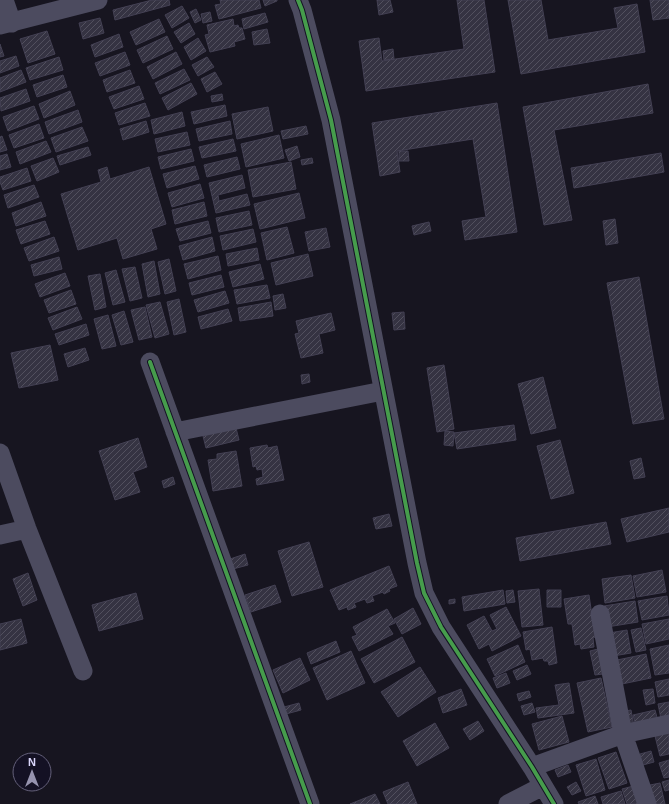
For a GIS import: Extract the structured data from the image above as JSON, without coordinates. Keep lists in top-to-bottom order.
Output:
{
  "north": "top"
}
